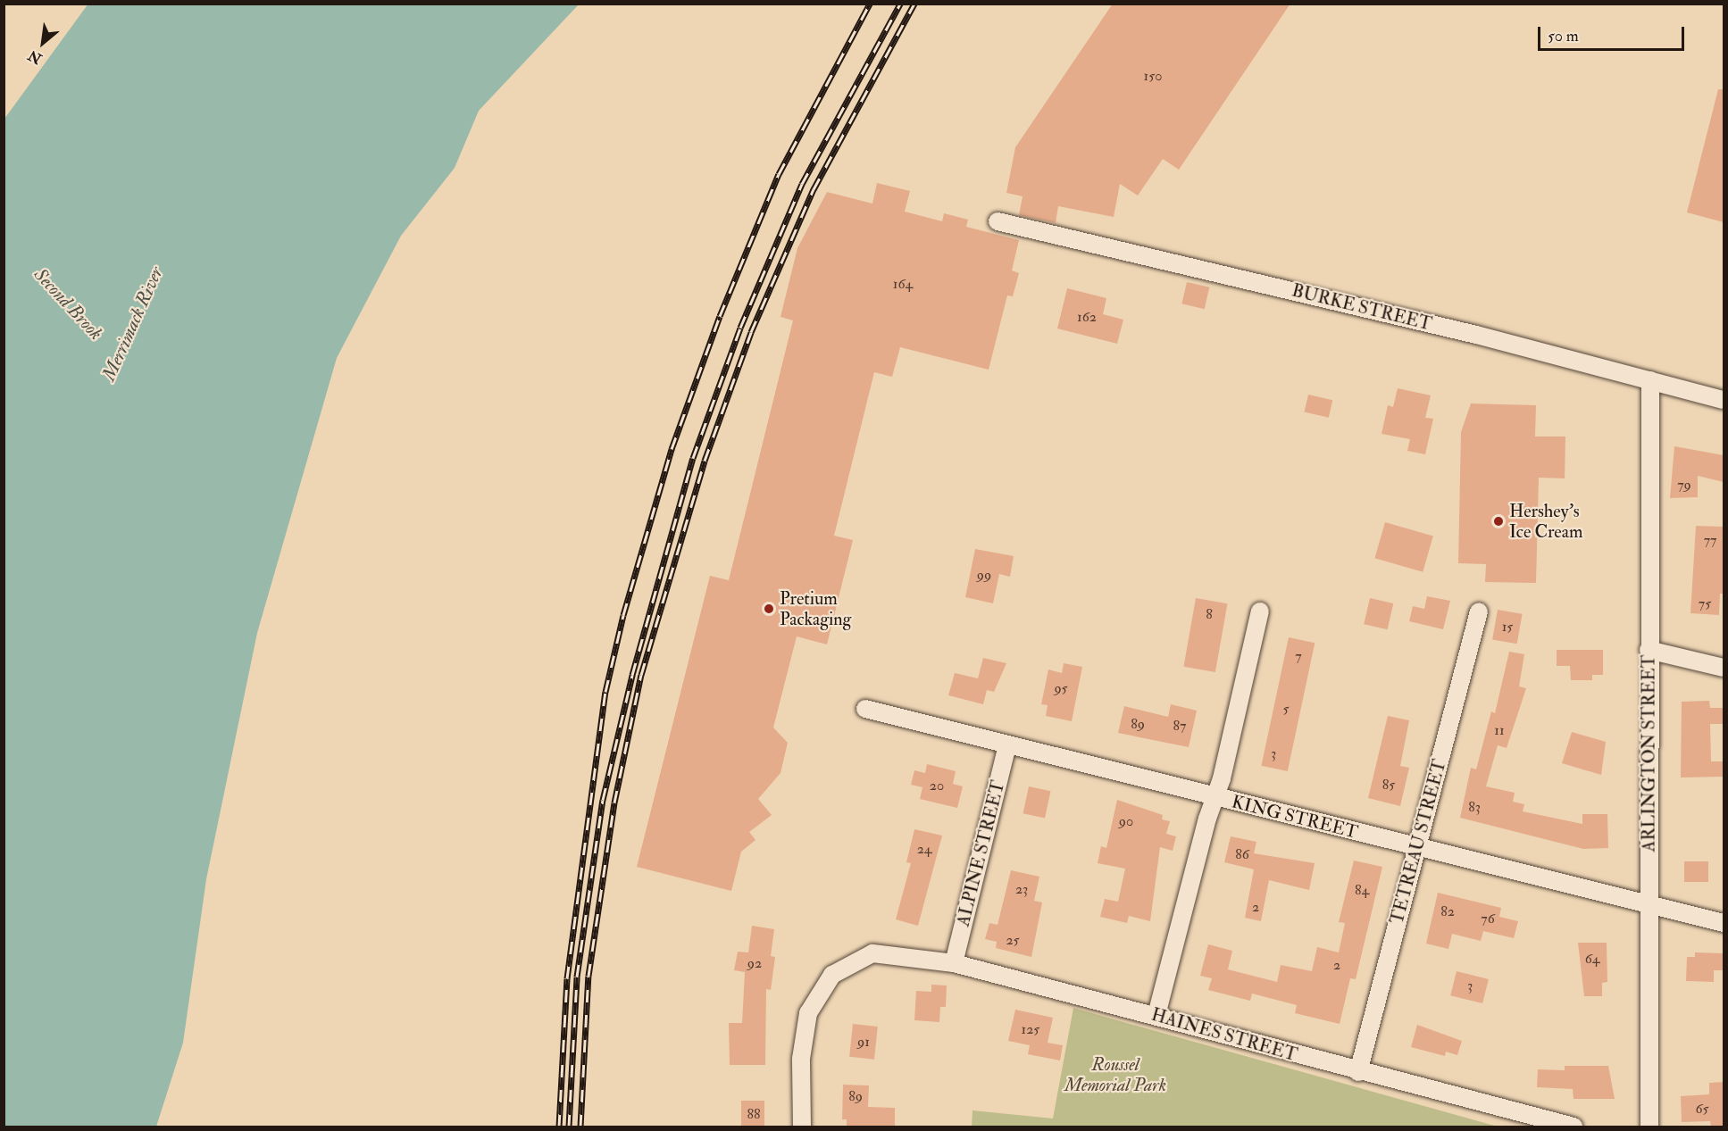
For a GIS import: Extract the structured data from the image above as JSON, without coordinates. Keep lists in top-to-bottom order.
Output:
{
  "streets": {
    "street": [
      "BURKE STREET",
      "ARLINGTON STREET",
      "KING STREET",
      "TETREAU STREET",
      "ALPINE STREET",
      "HAINES STREET"
    ]
  },
  "crossings": [
    ["BURKE STREET", "ARLINGTON STREET"],
    ["ARLINGTON STREET", "KING STREET"],
    ["KING STREET", "TETREAU STREET"],
    ["KING STREET", "ALPINE STREET"],
    ["TETREAU STREET", "HAINES STREET"],
    ["ALPINE STREET", "HAINES STREET"]
  ],
  "water": ["Second Brook", "Merrimack River"],
  "parks": ["Roussel Memorial Park"],
  "places": ["Hershey's Ice Cream", "Pretium Packaging"],
  "house_numbers": [
    "150",
    "164",
    "162",
    "79",
    "77",
    "99",
    "75",
    "8",
    "15",
    "7",
    "95",
    "5",
    "89",
    "87",
    "11",
    "3",
    "85",
    "20",
    "83",
    "90",
    "24",
    "86",
    "23",
    "84",
    "2",
    "82",
    "76",
    "25",
    "64",
    "92",
    "2",
    "3",
    "125",
    "91",
    "89",
    "65",
    "88"
  ],
  "scale_bar": "50 m",
  "north": "bottom left"
}
